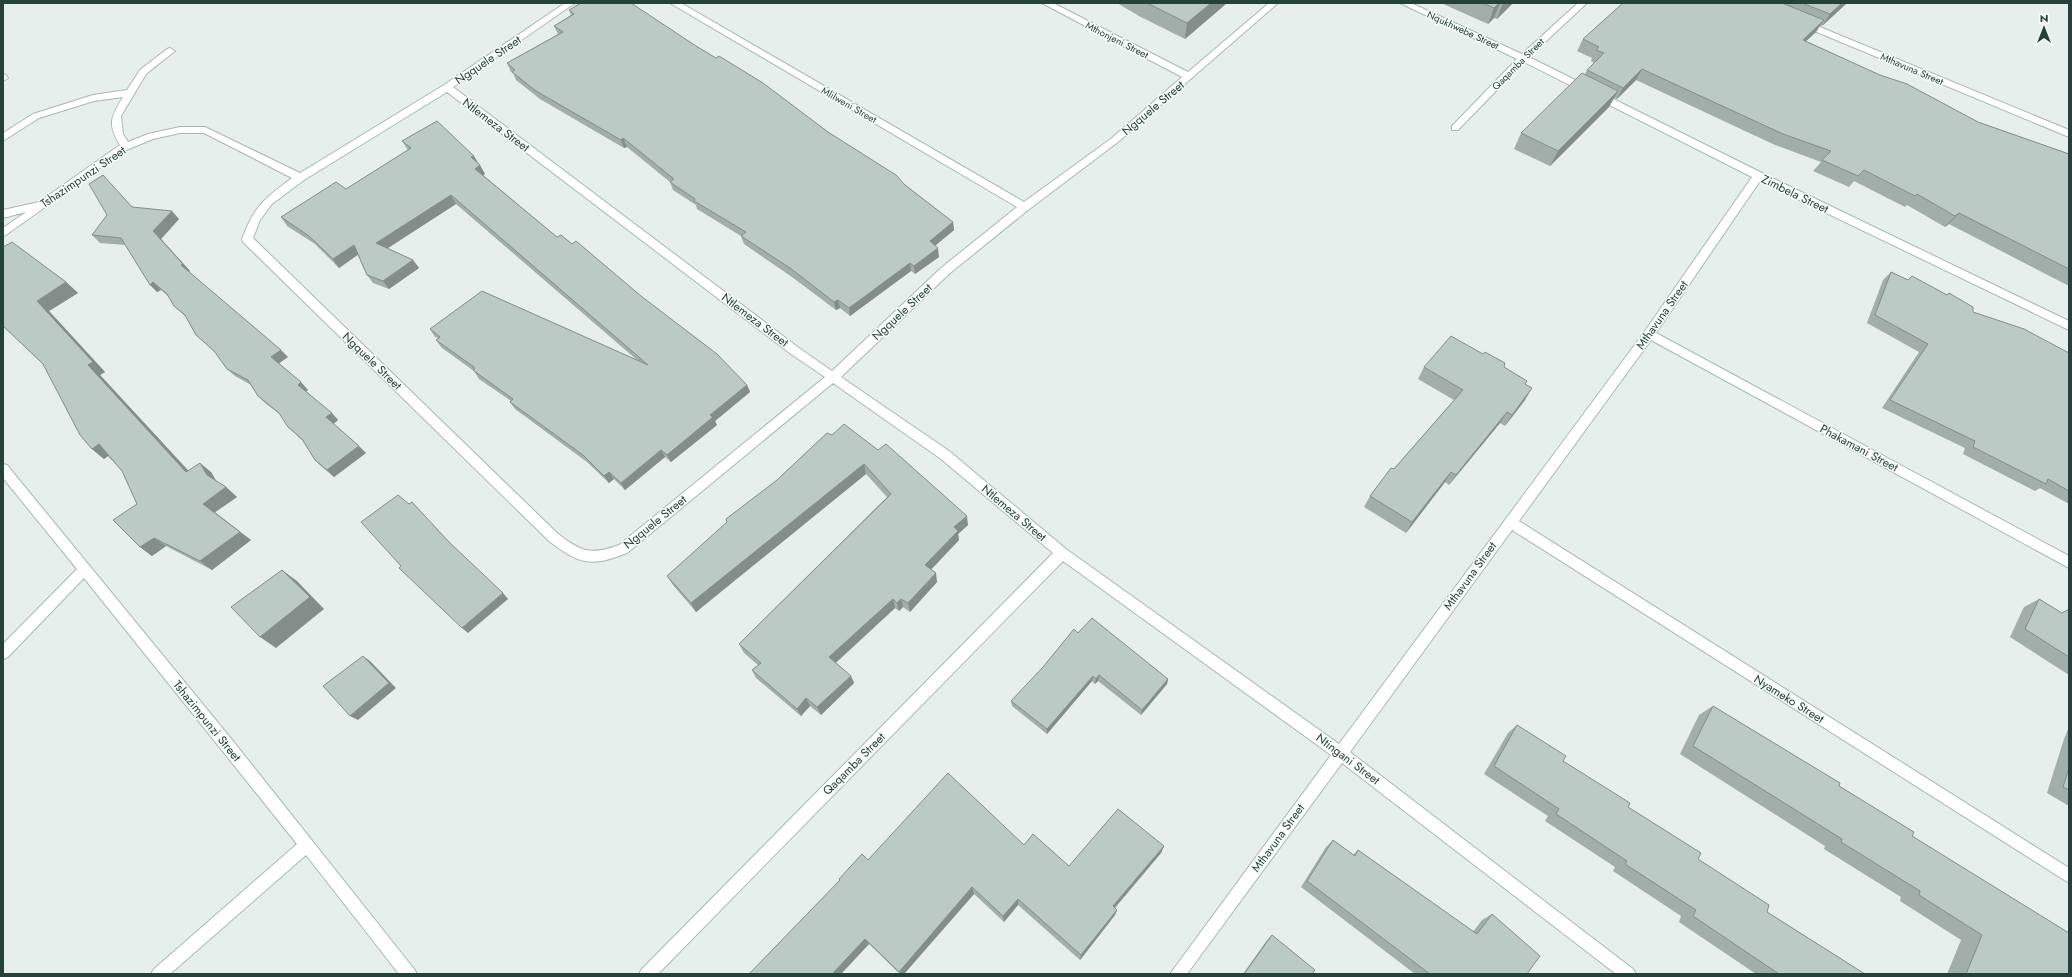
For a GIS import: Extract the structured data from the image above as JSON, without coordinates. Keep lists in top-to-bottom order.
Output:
{
  "streets": {
    "street": [
      "Nqukhwebe Street",
      "Mthonjeni Street",
      "Ngquele Street",
      "Qaqamba Street",
      "Mthavuna Street",
      "Mlilweni Street",
      "Ntlemeza Street",
      "Tshazimpunzi Street",
      "Zimbela Street",
      "Phakamani Street",
      "Nyameko Street",
      "Ntingani Street"
    ]
  },
  "crossings": [
    ["Nqukhwebe Street", "Qaqamba Street"],
    ["Nqukhwebe Street", "Zimbela Street"],
    ["Mthonjeni Street", "Ngquele Street"],
    ["Ngquele Street", "Mlilweni Street"],
    ["Ngquele Street", "Ntlemeza Street"],
    ["Ngquele Street", "Tshazimpunzi Street"],
    ["Qaqamba Street", "Ntlemeza Street"],
    ["Qaqamba Street", "Zimbela Street"],
    ["Qaqamba Street", "Ntingani Street"],
    ["Mthavuna Street", "Zimbela Street"],
    ["Mthavuna Street", "Phakamani Street"],
    ["Mthavuna Street", "Nyameko Street"],
    ["Mthavuna Street", "Ntingani Street"],
    ["Ntlemeza Street", "Ntingani Street"]
  ],
  "north": "top"
}
